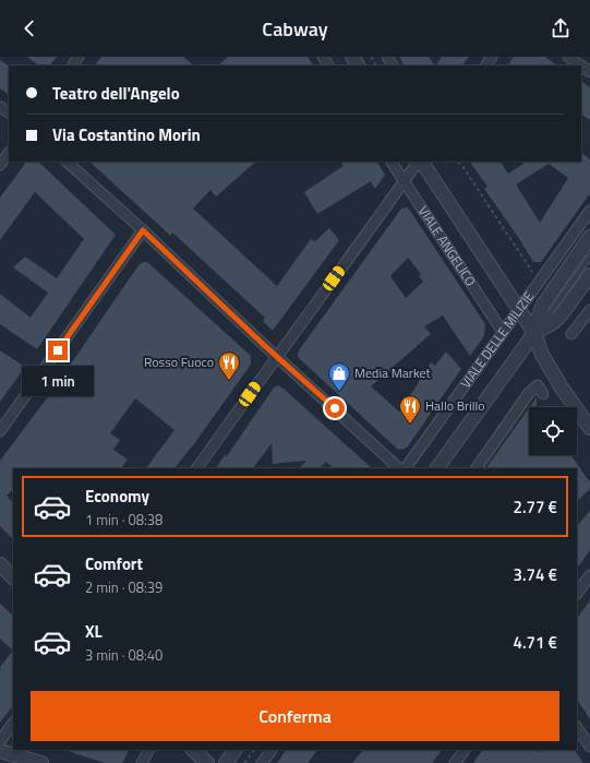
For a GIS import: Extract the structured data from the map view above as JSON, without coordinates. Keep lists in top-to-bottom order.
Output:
{
  "streets": {
    "street": ["VIALE ANGELICO", "VIALE DELLE MILIZIE"]
  },
  "crossings": [
    ["VIALE ANGELICO", "VIALE DELLE MILIZIE"]
  ],
  "places": {
    "restaurant": ["Rosso Fuoco", "Hallo Brillo"],
    "shop": ["Media Market"]
  },
  "page": {
    "header": "Cabway",
    "banner": ["Teatro dell'Angelo", "Via Costantino Morin"],
    "bubble": "1 min",
    "list": [
      {
        "name": "Economy",
        "note": "1 min · 08:38",
        "value": "2.77 €"
      },
      {
        "name": "Comfort",
        "note": "2 min · 08:39",
        "value": "3.74 €"
      },
      {
        "name": "XL",
        "note": "3 min · 08:40",
        "value": "4.71 €"
      }
    ],
    "buttons": "Conferma"
  }
}
